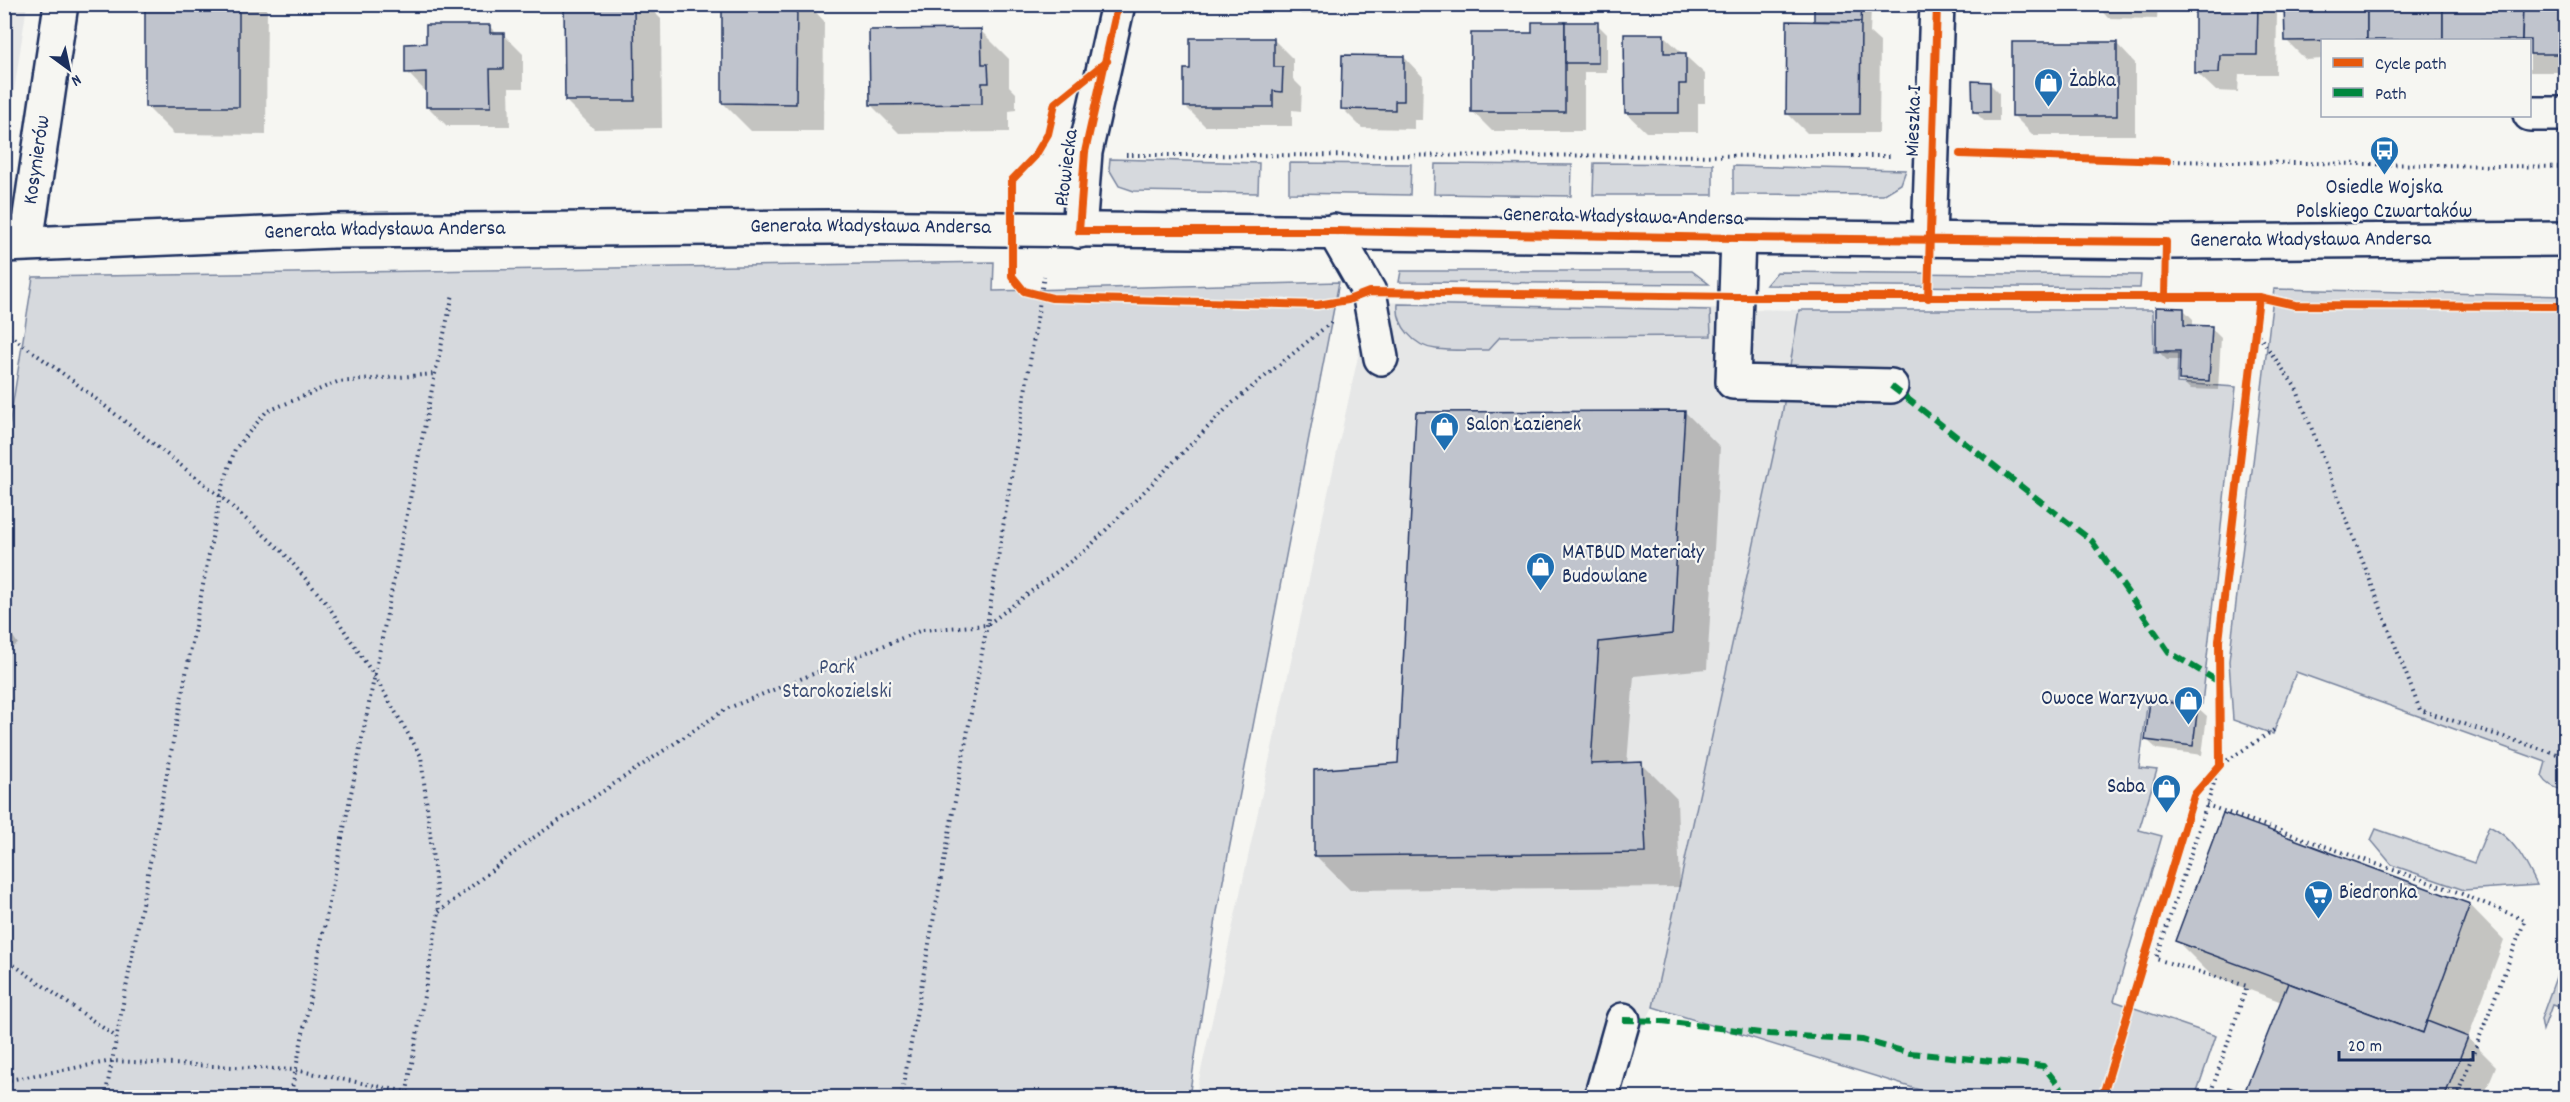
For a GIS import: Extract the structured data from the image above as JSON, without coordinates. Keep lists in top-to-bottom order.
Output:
{
  "streets": {
    "street": [
      "Mieszka I",
      "Kosynierów",
      "Płowiecka",
      "Generała Władysława Andersa"
    ]
  },
  "crossings": [
    ["Mieszka I", "Generała Władysława Andersa"],
    ["Kosynierów", "Generała Władysława Andersa"],
    ["Płowiecka", "Generała Władysława Andersa"]
  ],
  "parks": ["Park Starokozielski"],
  "places": {
    "shop": [
      "Żabka",
      "Salon Łazienek",
      "MATBUD Materiały Budowlane",
      "Owoce Warzywa",
      "Saba"
    ],
    "bus stop": ["Osiedle Wojska Polskiego Czwartaków"],
    "supermarket": ["Biedronka"]
  },
  "legend": ["Cycle path", "Path"],
  "scale_bar": "20 m",
  "north": "bottom right"
}
